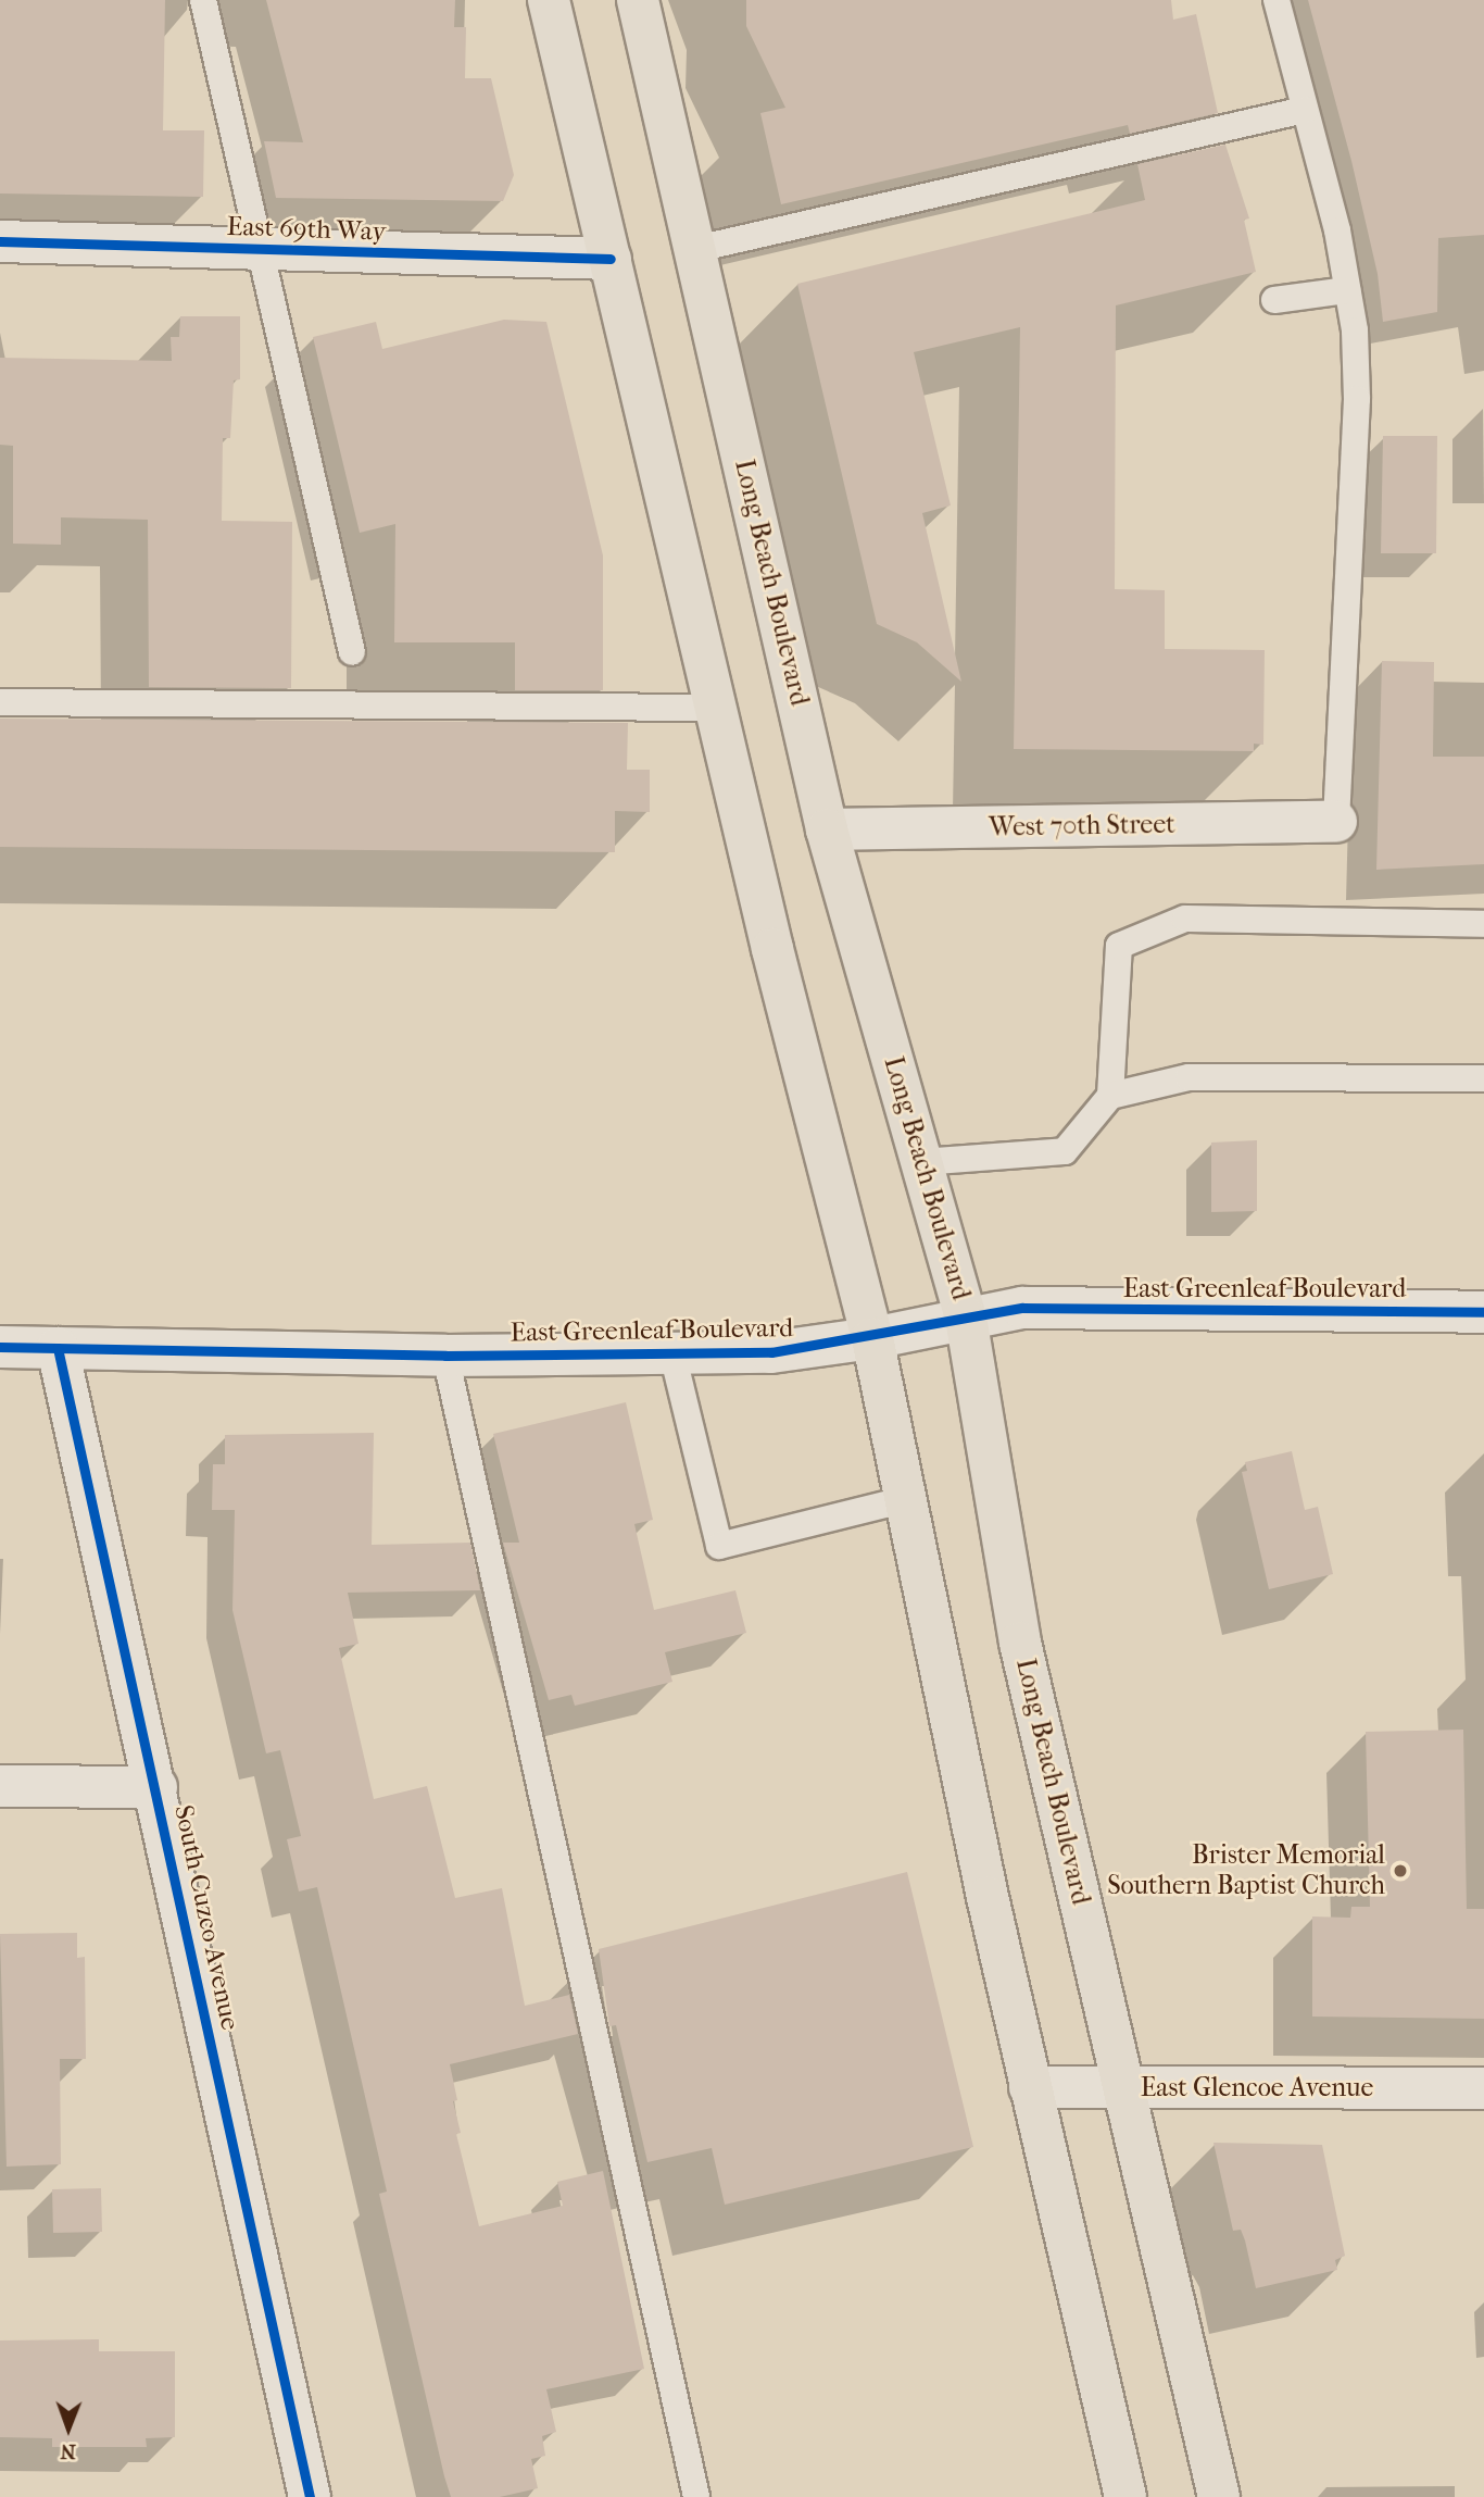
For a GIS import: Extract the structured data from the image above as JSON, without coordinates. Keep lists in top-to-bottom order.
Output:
{
  "streets": {
    "main road": ["Long Beach Boulevard"],
    "street": [
      "East 69th Way",
      "West 70th Street",
      "East Greenleaf Boulevard",
      "South Cuzco Avenue",
      "East Glencoe Avenue"
    ]
  },
  "crossings": [
    ["Long Beach Boulevard", "West 70th Street"],
    ["Long Beach Boulevard", "East Greenleaf Boulevard"],
    ["Long Beach Boulevard", "East Glencoe Avenue"],
    ["East Greenleaf Boulevard", "South Cuzco Avenue"]
  ],
  "places": ["Brister Memorial Southern Baptist Church"],
  "north": "bottom"
}
